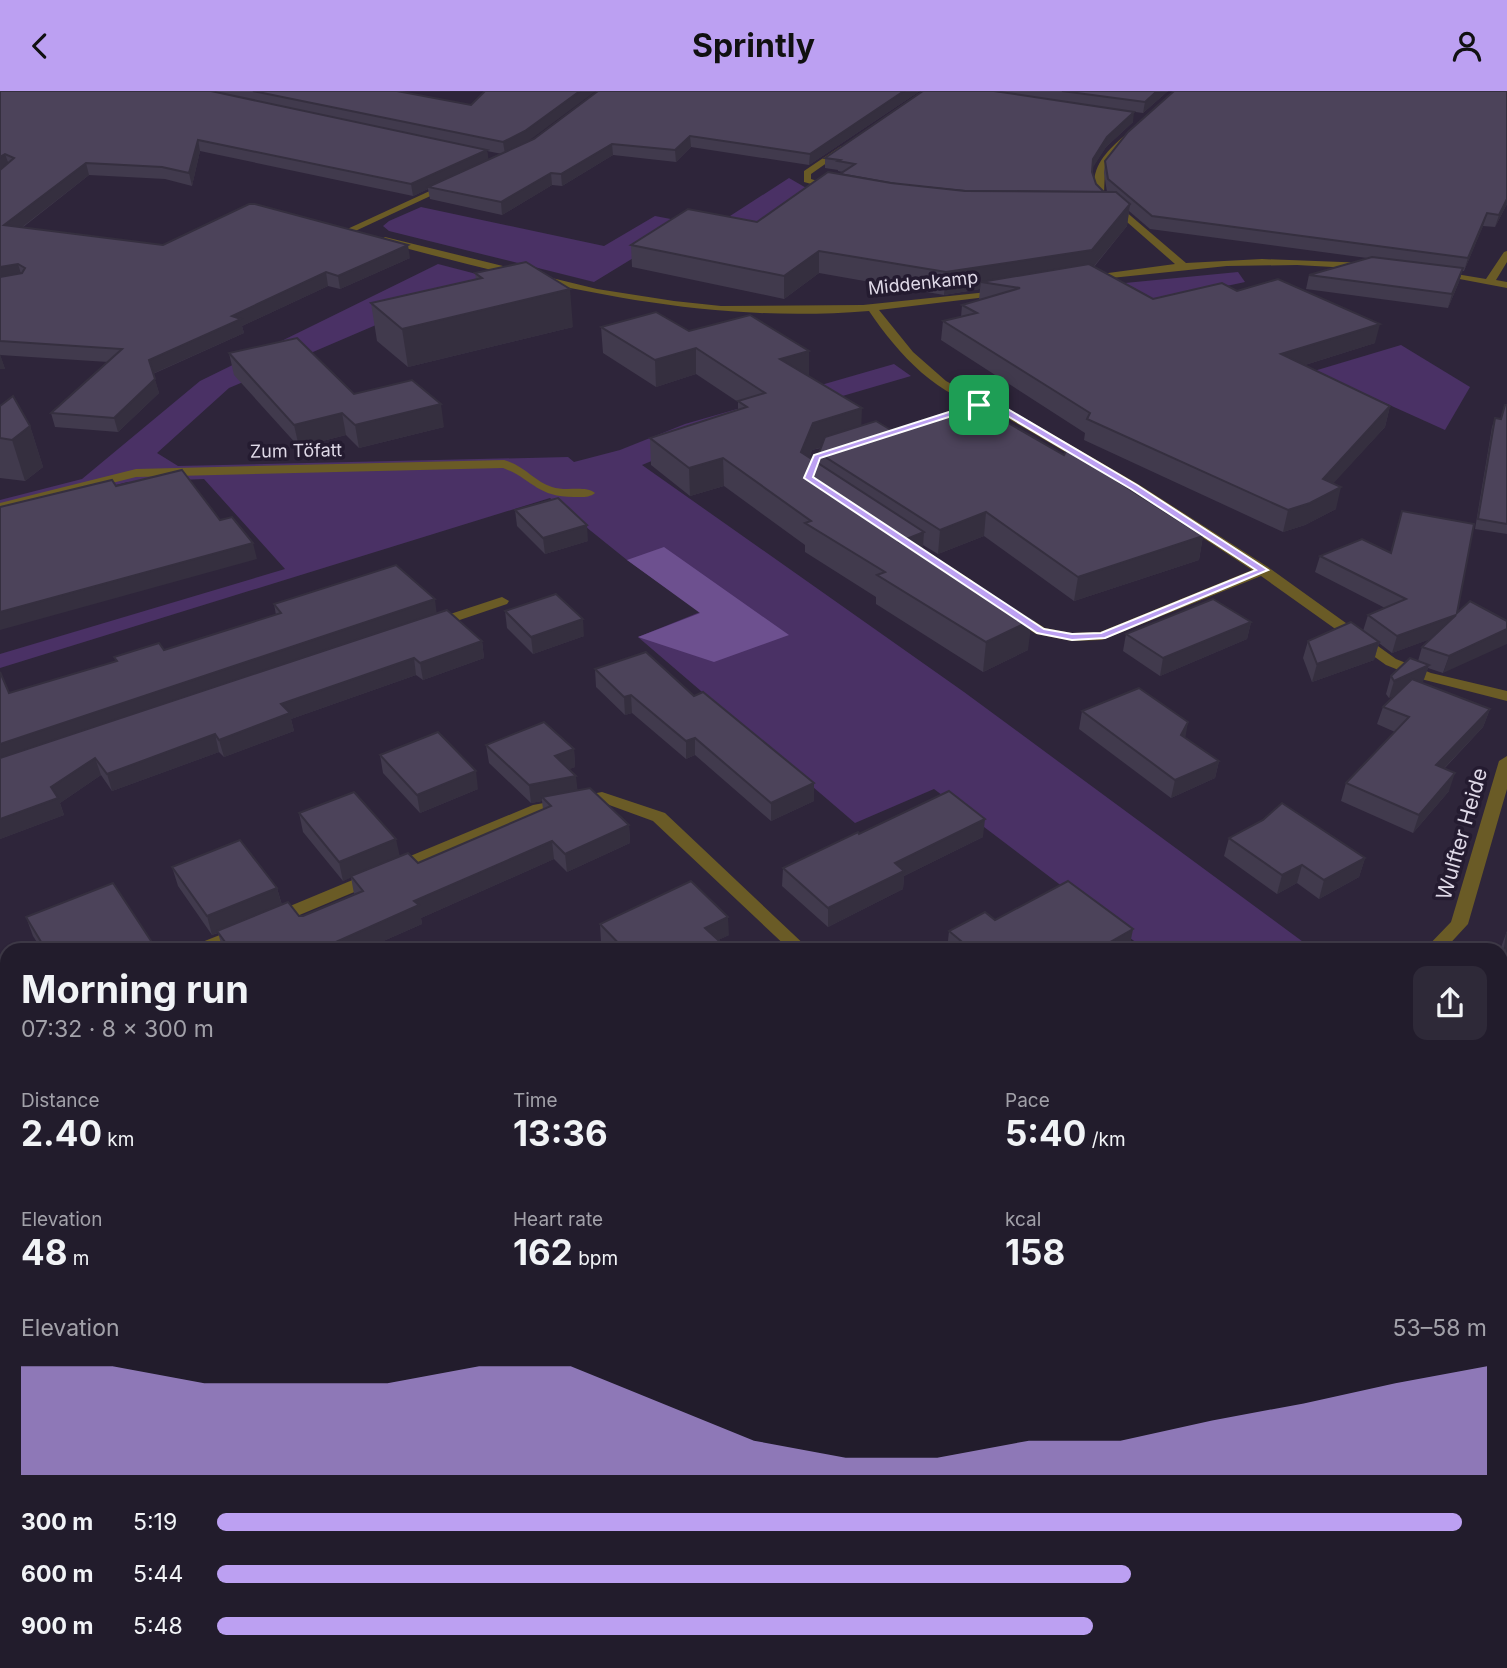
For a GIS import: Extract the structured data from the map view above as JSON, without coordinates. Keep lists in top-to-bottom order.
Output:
{
  "streets": {
    "street": ["Middenkamp", "Zum Töfatt", "Wulfter Heide"]
  },
  "page": {
    "header": "Sprintly",
    "heading": ["Morning run", "07:32 · 8 × 300 m"],
    "stats": [
      ["Distance", "2.40 km"],
      ["Time", "13:36"],
      ["Pace", "5:40 /km"],
      ["Elevation", "48 m"],
      ["Heart rate", "162 bpm"],
      ["kcal", "158"]
    ],
    "chart": ["Elevation", "53–58 m"],
    "list": [
      {
        "name": "300 m",
        "note": "5:19"
      },
      {
        "name": "600 m",
        "note": "5:44"
      },
      {
        "name": "900 m",
        "note": "5:48"
      }
    ]
  }
}
